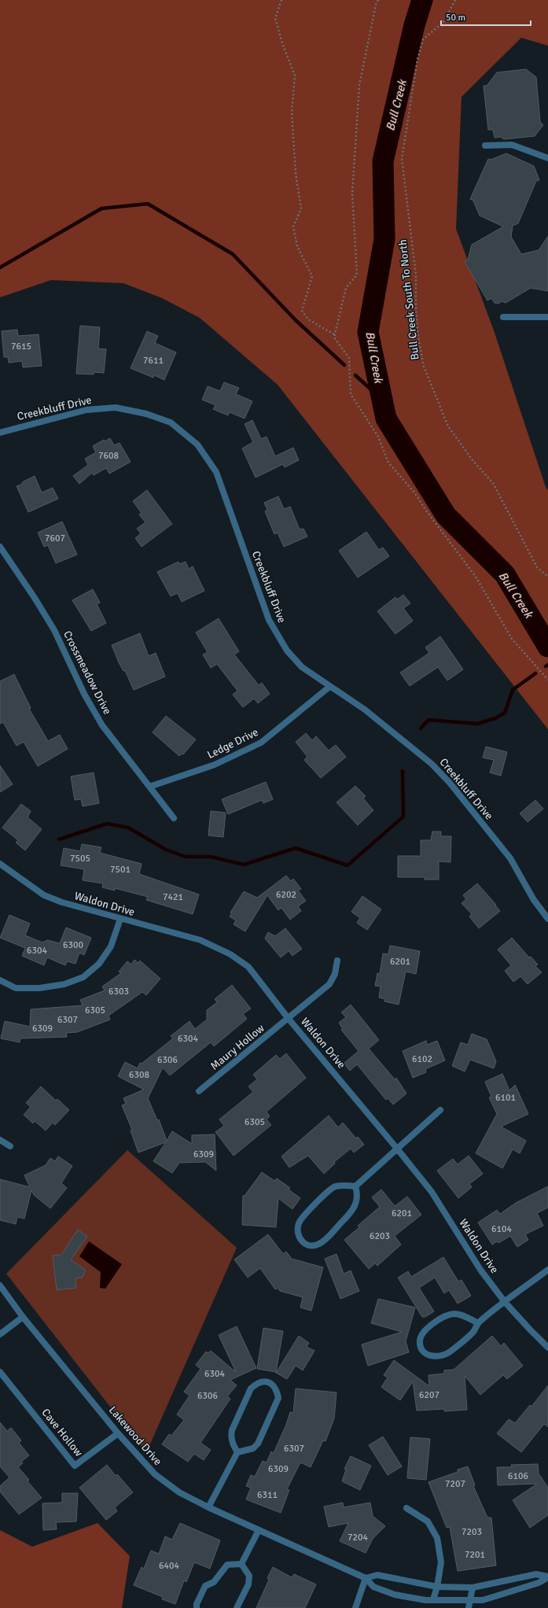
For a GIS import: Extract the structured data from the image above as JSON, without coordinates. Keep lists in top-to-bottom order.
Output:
{
  "streets": {
    "street": [
      "Creekbluff Drive",
      "Crossmeadow Drive",
      "Ledge Drive",
      "Waldon Drive",
      "Maury Hollow",
      "Cave Hollow",
      "Lakewood Drive"
    ],
    "path": ["Bull Creek South To North"]
  },
  "crossings": [
    ["Creekbluff Drive", "Ledge Drive"],
    ["Crossmeadow Drive", "Ledge Drive"],
    ["Waldon Drive", "Maury Hollow"],
    ["Cave Hollow", "Lakewood Drive"]
  ],
  "water": ["Bull Creek"],
  "house_numbers": [
    "7615",
    "7611",
    "7608",
    "7607",
    "7505",
    "7501",
    "6202",
    "7421",
    "6300",
    "6304",
    "6201",
    "6303",
    "6305",
    "6307",
    "6309",
    "6304",
    "6102",
    "6306",
    "6308",
    "6101",
    "6305",
    "6309",
    "6201",
    "6104",
    "6203",
    "6304",
    "6207",
    "6306",
    "6307",
    "6309",
    "6106",
    "7207",
    "6311",
    "7203",
    "7204",
    "7201",
    "6404"
  ],
  "scale_bar": "50 m"
}
